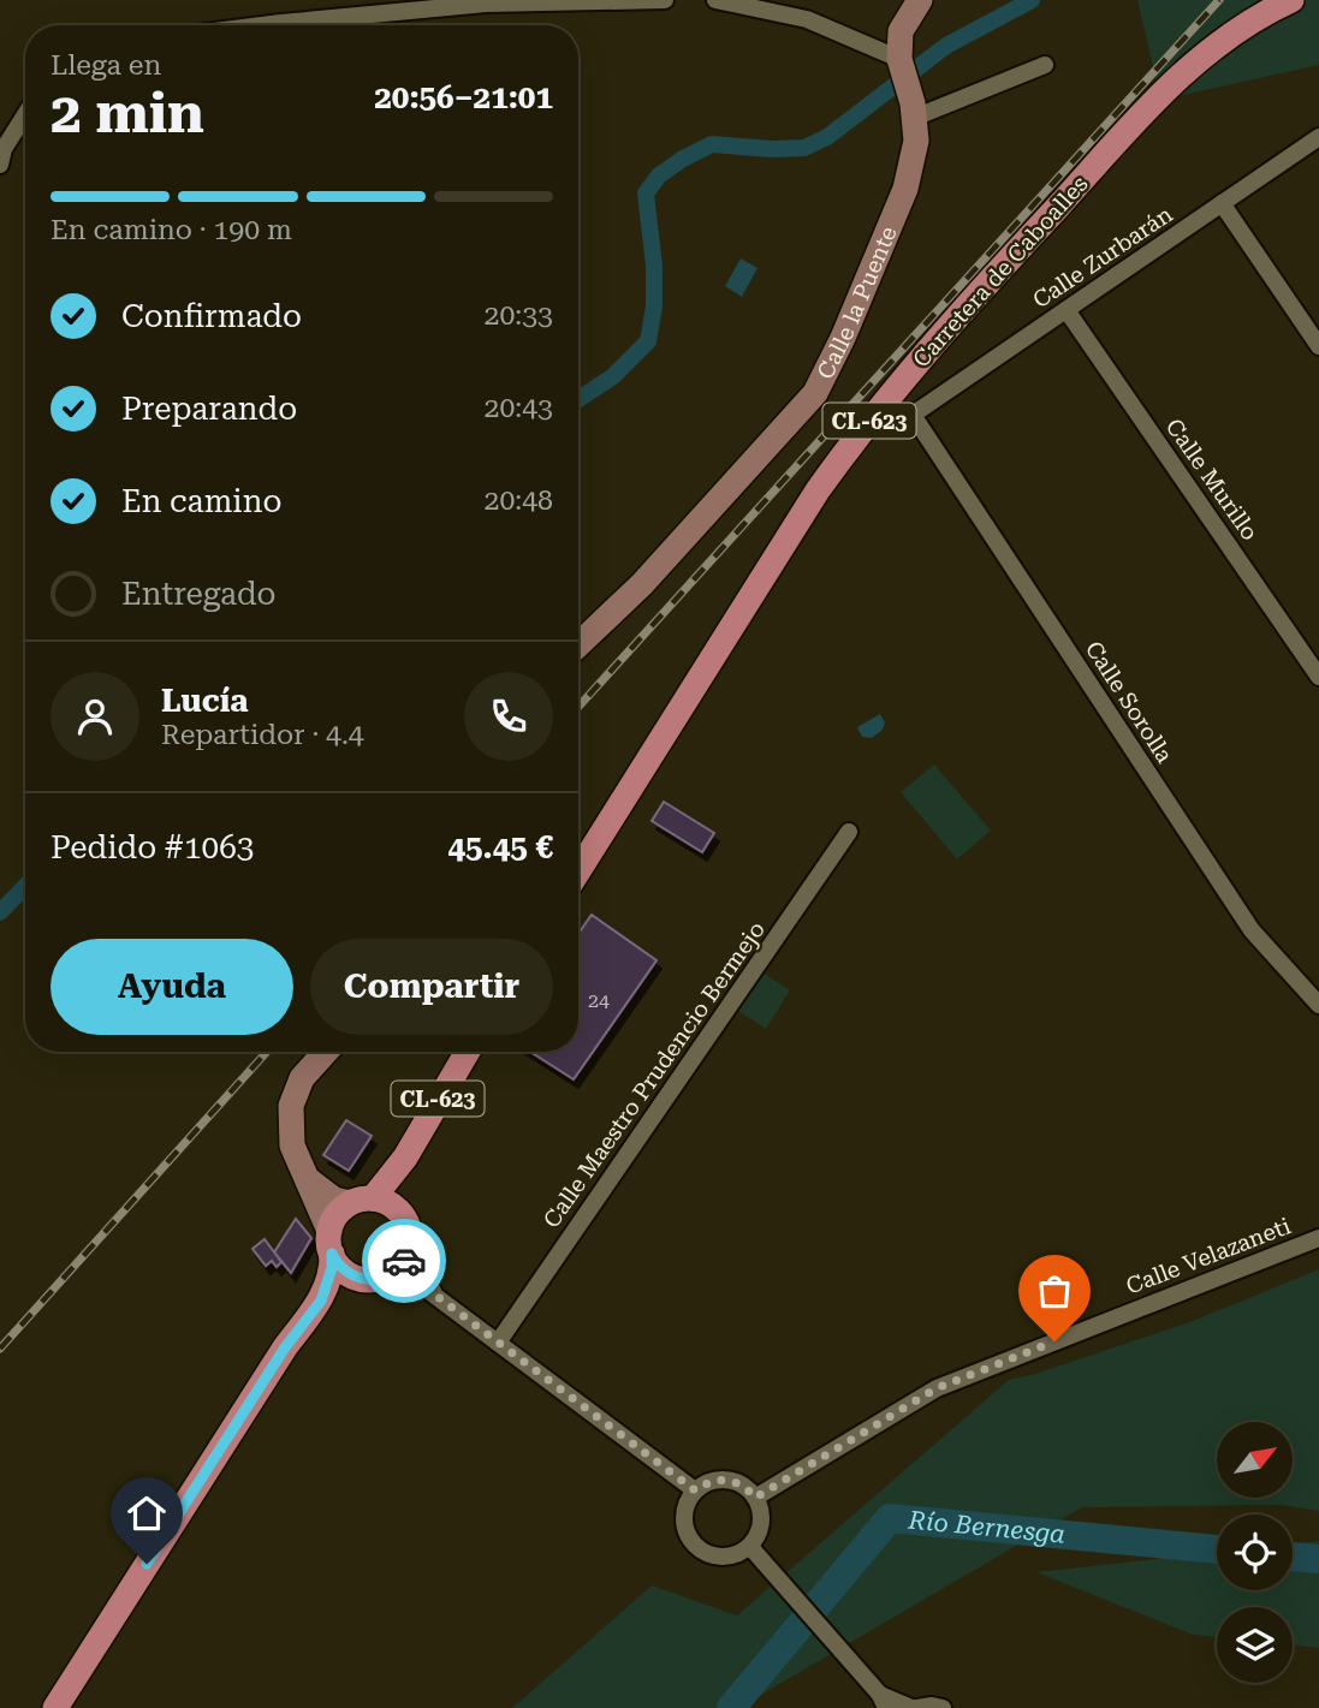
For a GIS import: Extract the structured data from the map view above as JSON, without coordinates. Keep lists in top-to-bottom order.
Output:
{
  "streets": {
    "main road": ["Carretera de Caboalles", "CL-623"],
    "street": [
      "Calle Zurbarán",
      "Calle la Puente",
      "Calle Murillo",
      "Calle Sorolla",
      "Calle Maestro Prudencio Bermejo",
      "Calle Velazaneti"
    ]
  },
  "crossings": [
    ["Calle Zurbarán", "Calle Murillo"],
    ["Calle Zurbarán", "Calle Sorolla"]
  ],
  "water": ["Río Bernesga"],
  "house_numbers": ["24"],
  "north": "top right",
  "page": {
    "heading": ["2 min", "Llega en", "20:56–21:01"],
    "panel": [
      "Lucía",
      "Repartidor · 4.4",
      "Pedido #1063",
      "45.45 €"
    ],
    "bar": "En camino · 190 m",
    "list": [
      ["Confirmado", "20:33"],
      ["Preparando", "20:43"],
      ["En camino", "20:48"],
      "Entregado"
    ],
    "buttons": ["Ayuda", "Compartir"]
  }
}
